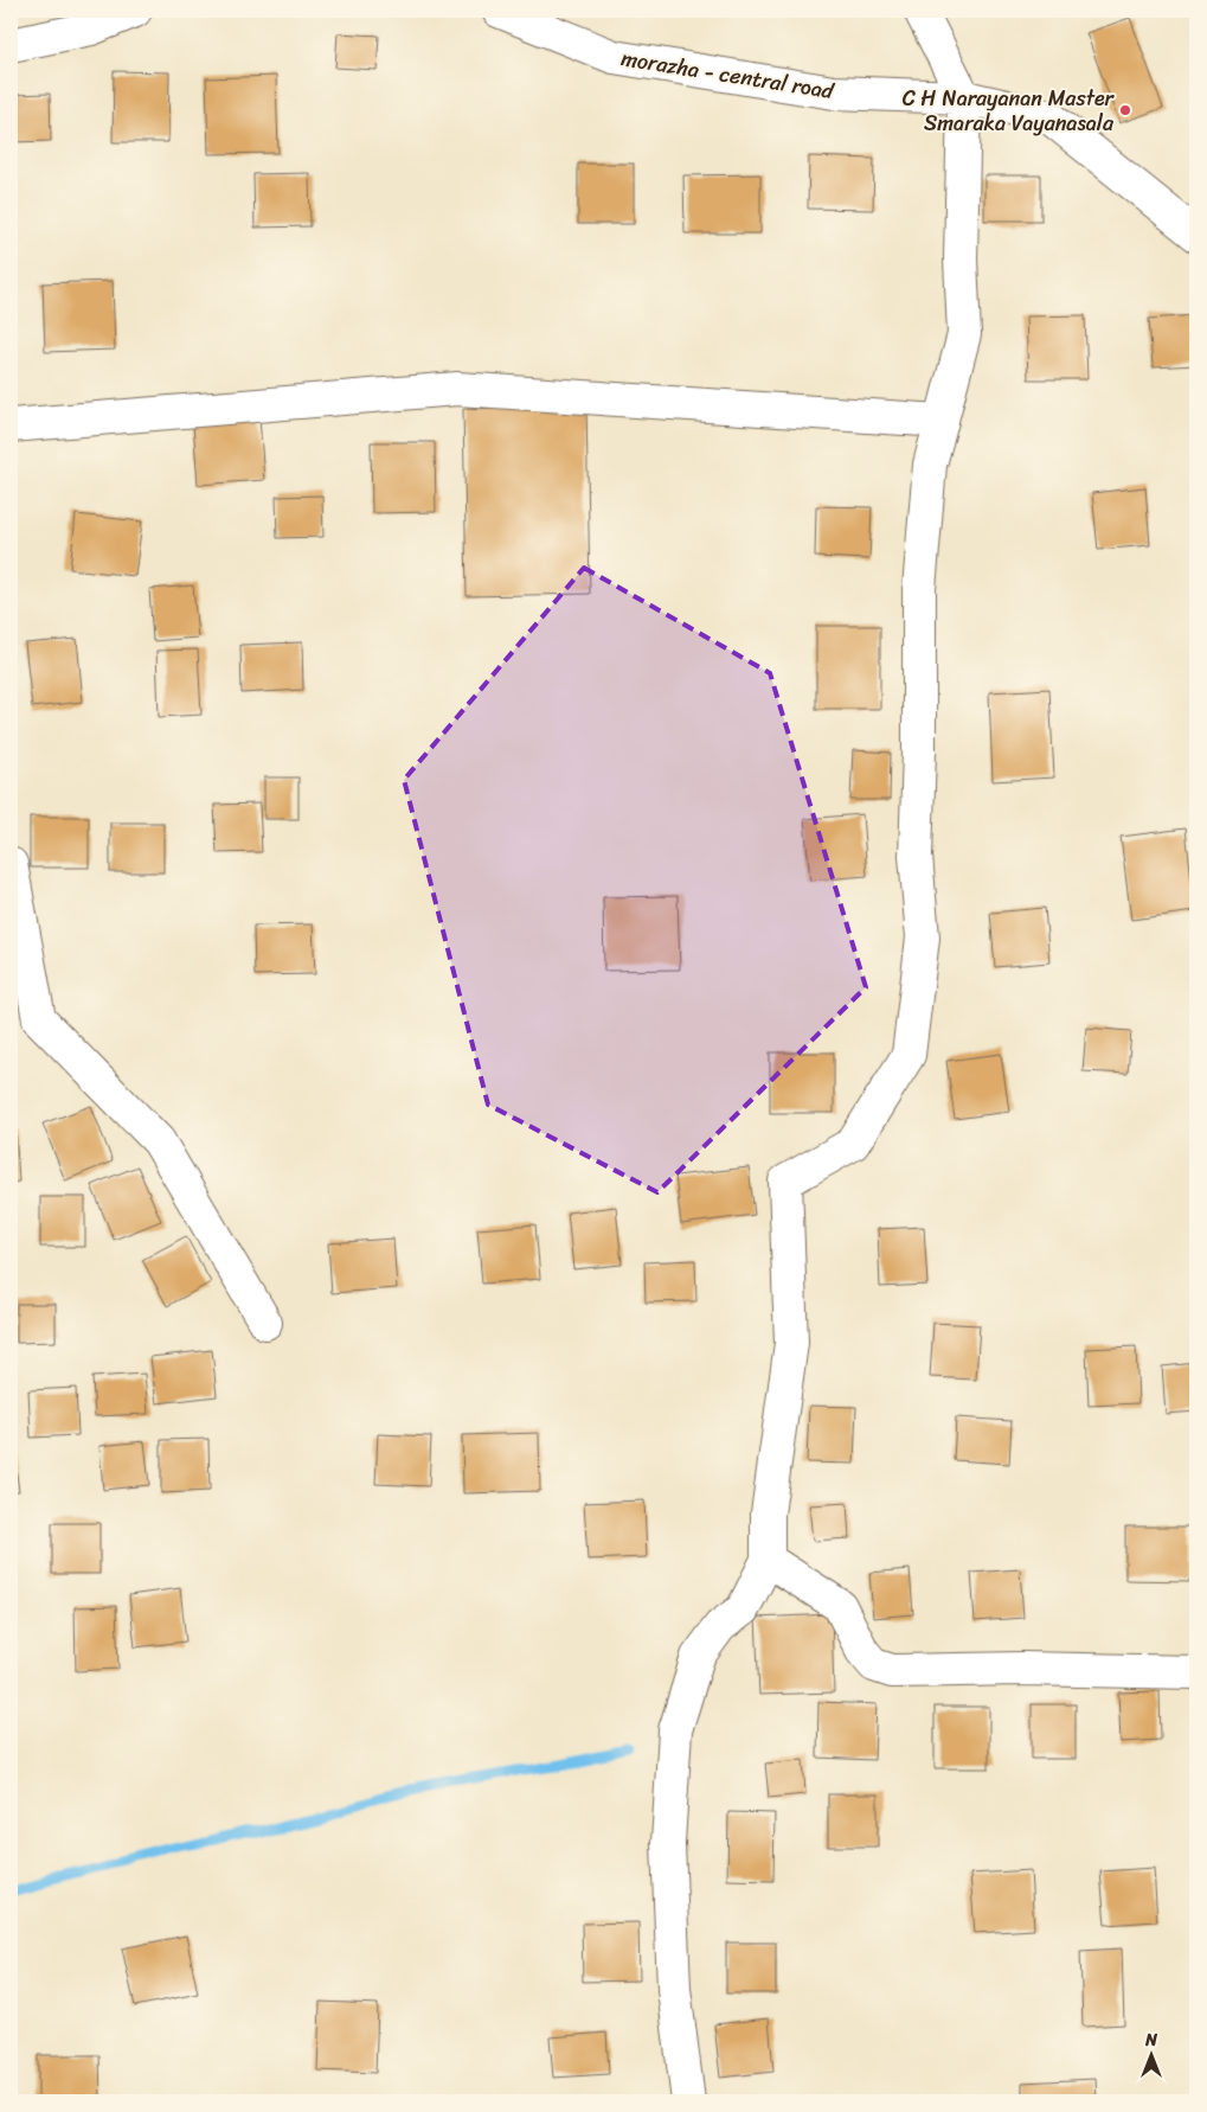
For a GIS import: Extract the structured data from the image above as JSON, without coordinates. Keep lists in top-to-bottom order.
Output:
{
  "streets": {
    "street": ["morazha - central road"]
  },
  "places": ["C H Narayanan Master Smaraka Vayanasala"],
  "north": "top"
}
